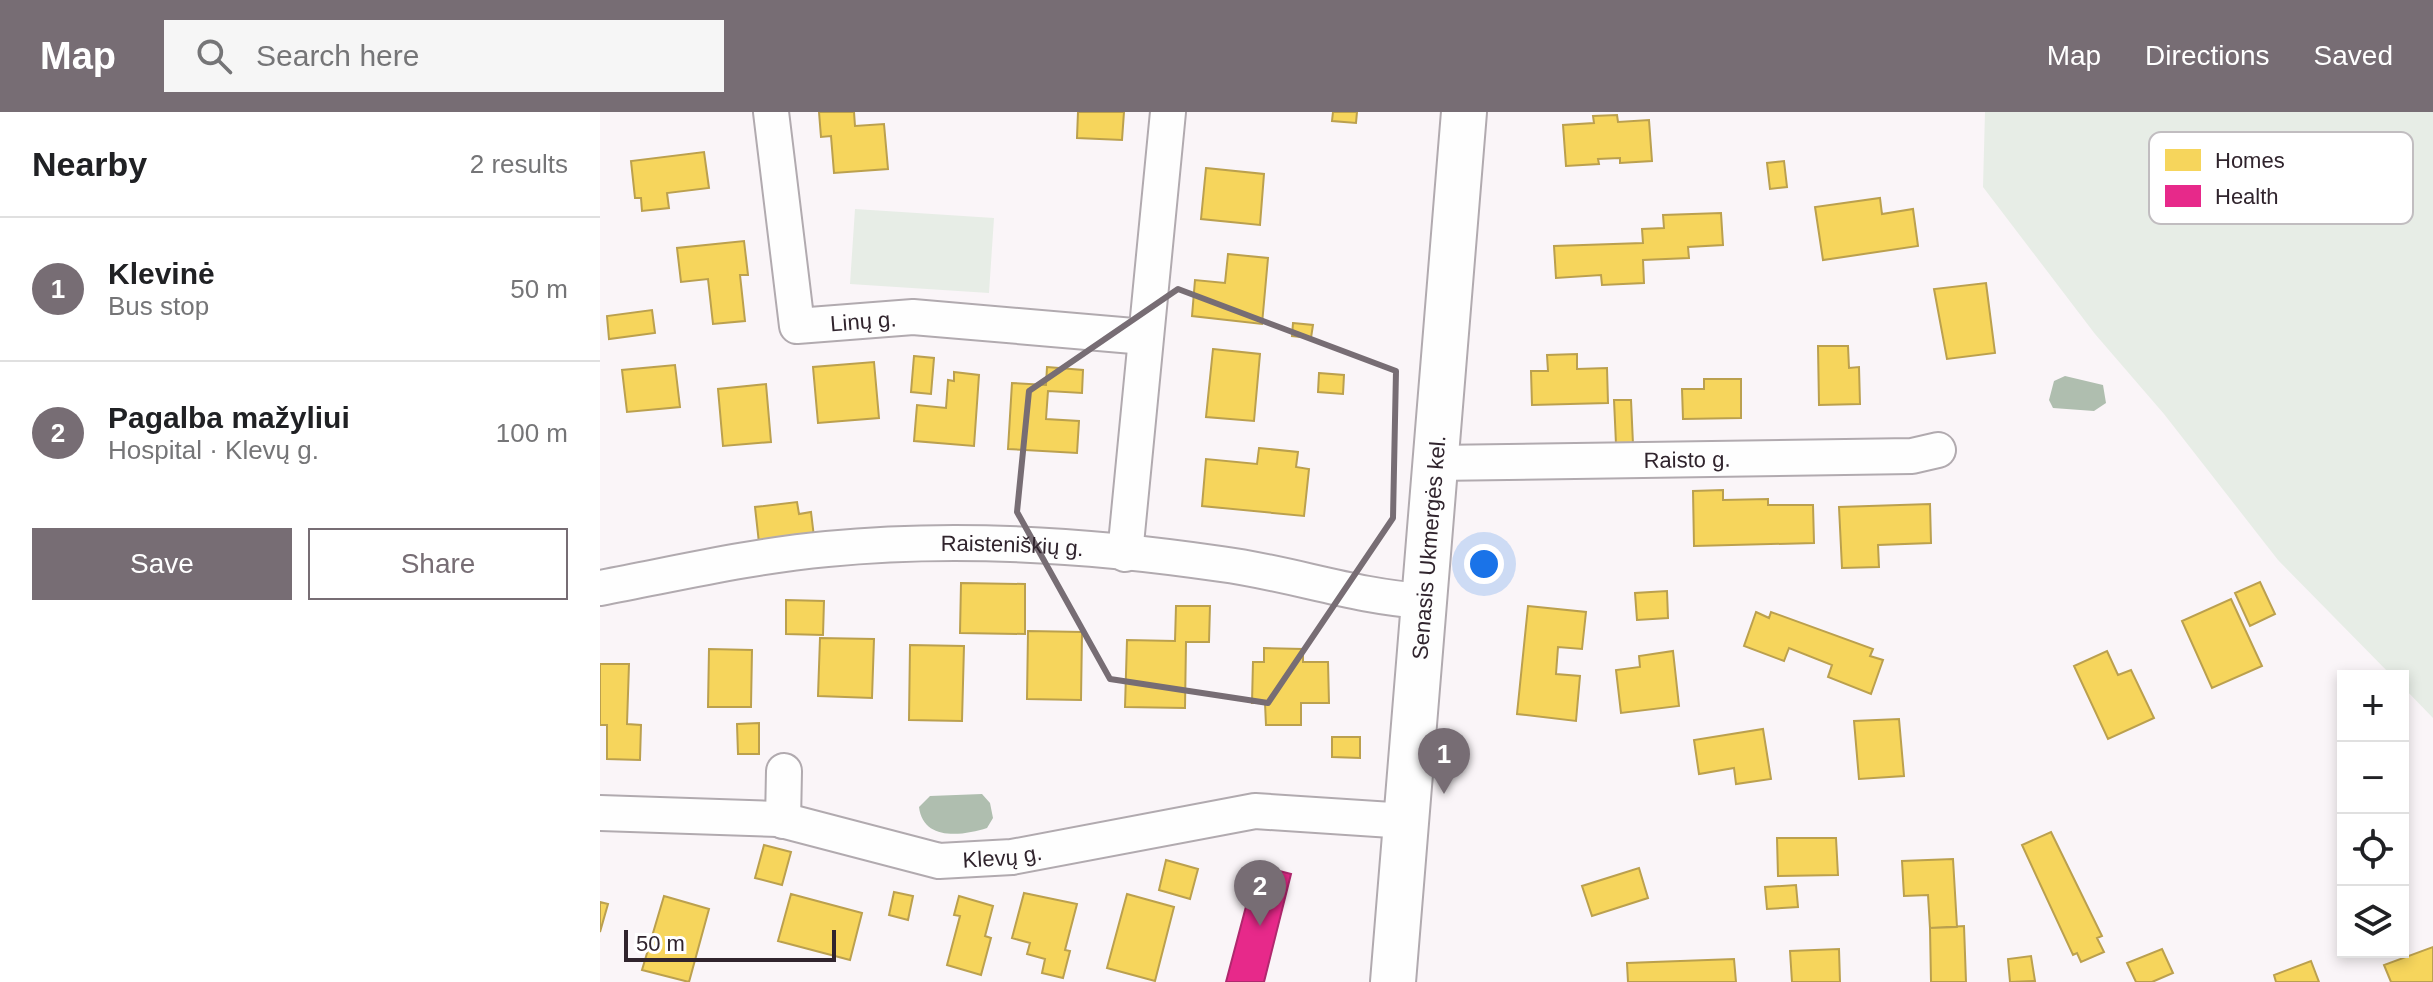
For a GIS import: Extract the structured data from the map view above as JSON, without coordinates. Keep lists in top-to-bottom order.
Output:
{
  "streets": {
    "main road": ["Senasis Ukmergės kel."],
    "street": [
      "Linų g.",
      "Raisto g.",
      "Raisteniškių g.",
      "Klevų g."
    ]
  },
  "crossings": [
    ["Raisto g.", "Senasis Ukmergės kel."],
    ["Raisteniškių g.", "Senasis Ukmergės kel."],
    ["Senasis Ukmergės kel.", "Klevų g."]
  ],
  "legend": ["Homes", "Health"],
  "scale_bar": "50 m",
  "page": {
    "header": "Map",
    "search": "Search here",
    "nav": ["Map", "Directions", "Saved"],
    "heading": ["Nearby", "2 results"],
    "list": [
      {
        "mark": "1",
        "name": "Klevinė",
        "note": "Bus stop",
        "value": "50 m"
      },
      {
        "mark": "2",
        "name": "Pagalba mažyliui",
        "note": "Hospital · Klevų g.",
        "value": "100 m"
      }
    ],
    "buttons": ["Save", "Share"],
    "map_buttons": ["+", "−"],
    "pins": ["1", "2"],
    "scale": "50 m"
  }
}
